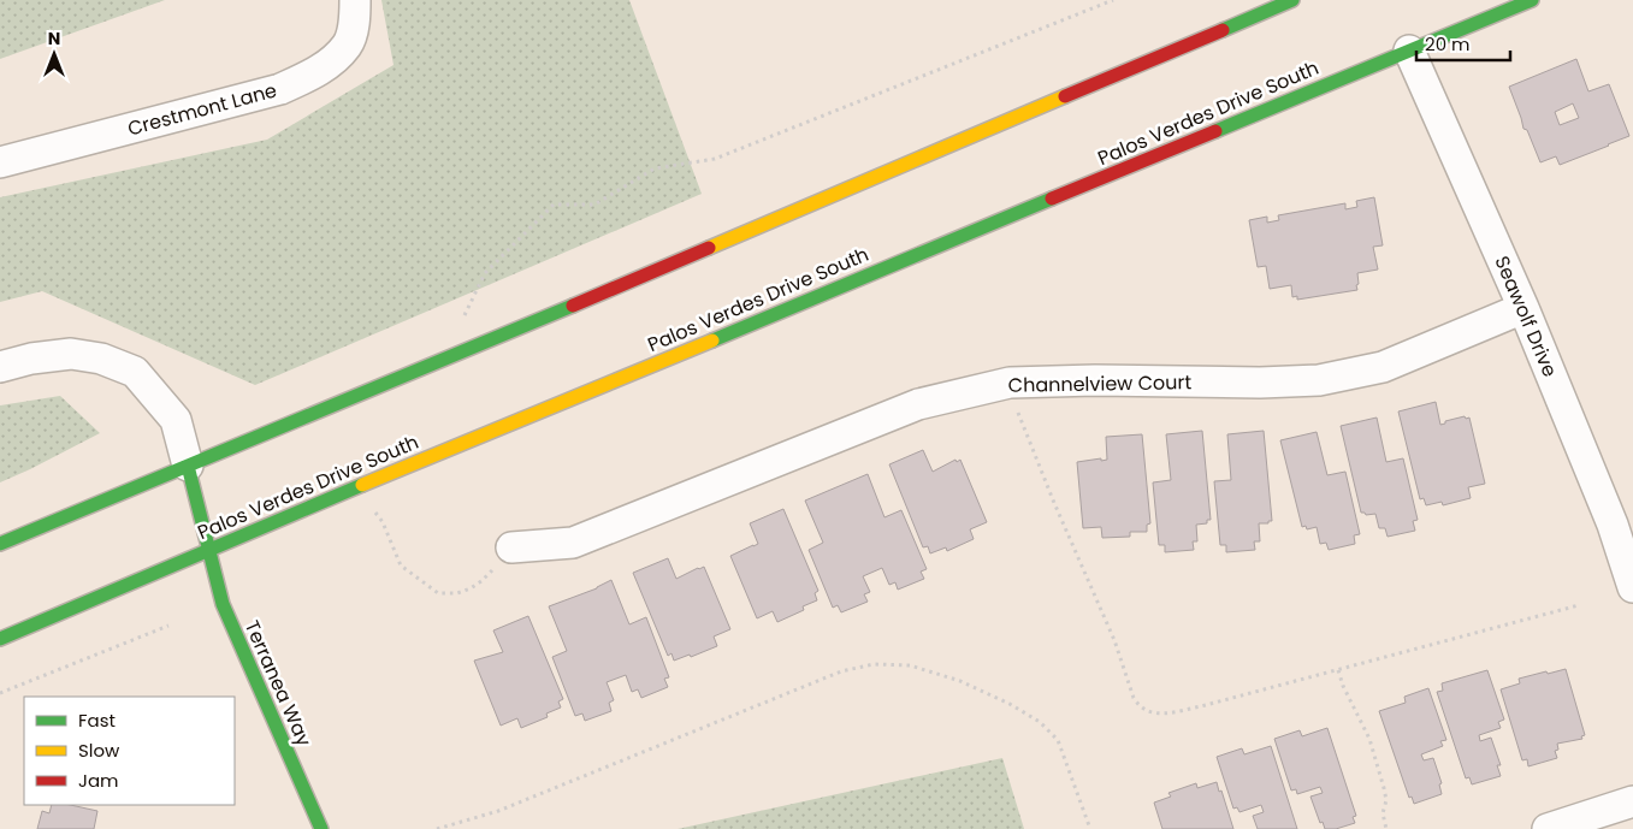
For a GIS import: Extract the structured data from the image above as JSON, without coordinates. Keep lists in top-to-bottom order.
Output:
{
  "streets": {
    "main road": ["Palos Verdes Drive South", "Terranea Way"],
    "street": ["Crestmont Lane", "Seawolf Drive", "Channelview Court"]
  },
  "crossings": [
    ["Palos Verdes Drive South", "Seawolf Drive"],
    ["Palos Verdes Drive South", "Terranea Way"],
    ["Seawolf Drive", "Channelview Court"]
  ],
  "legend": ["Fast", "Slow", "Jam"],
  "scale_bar": "20 m",
  "north": "top"
}
